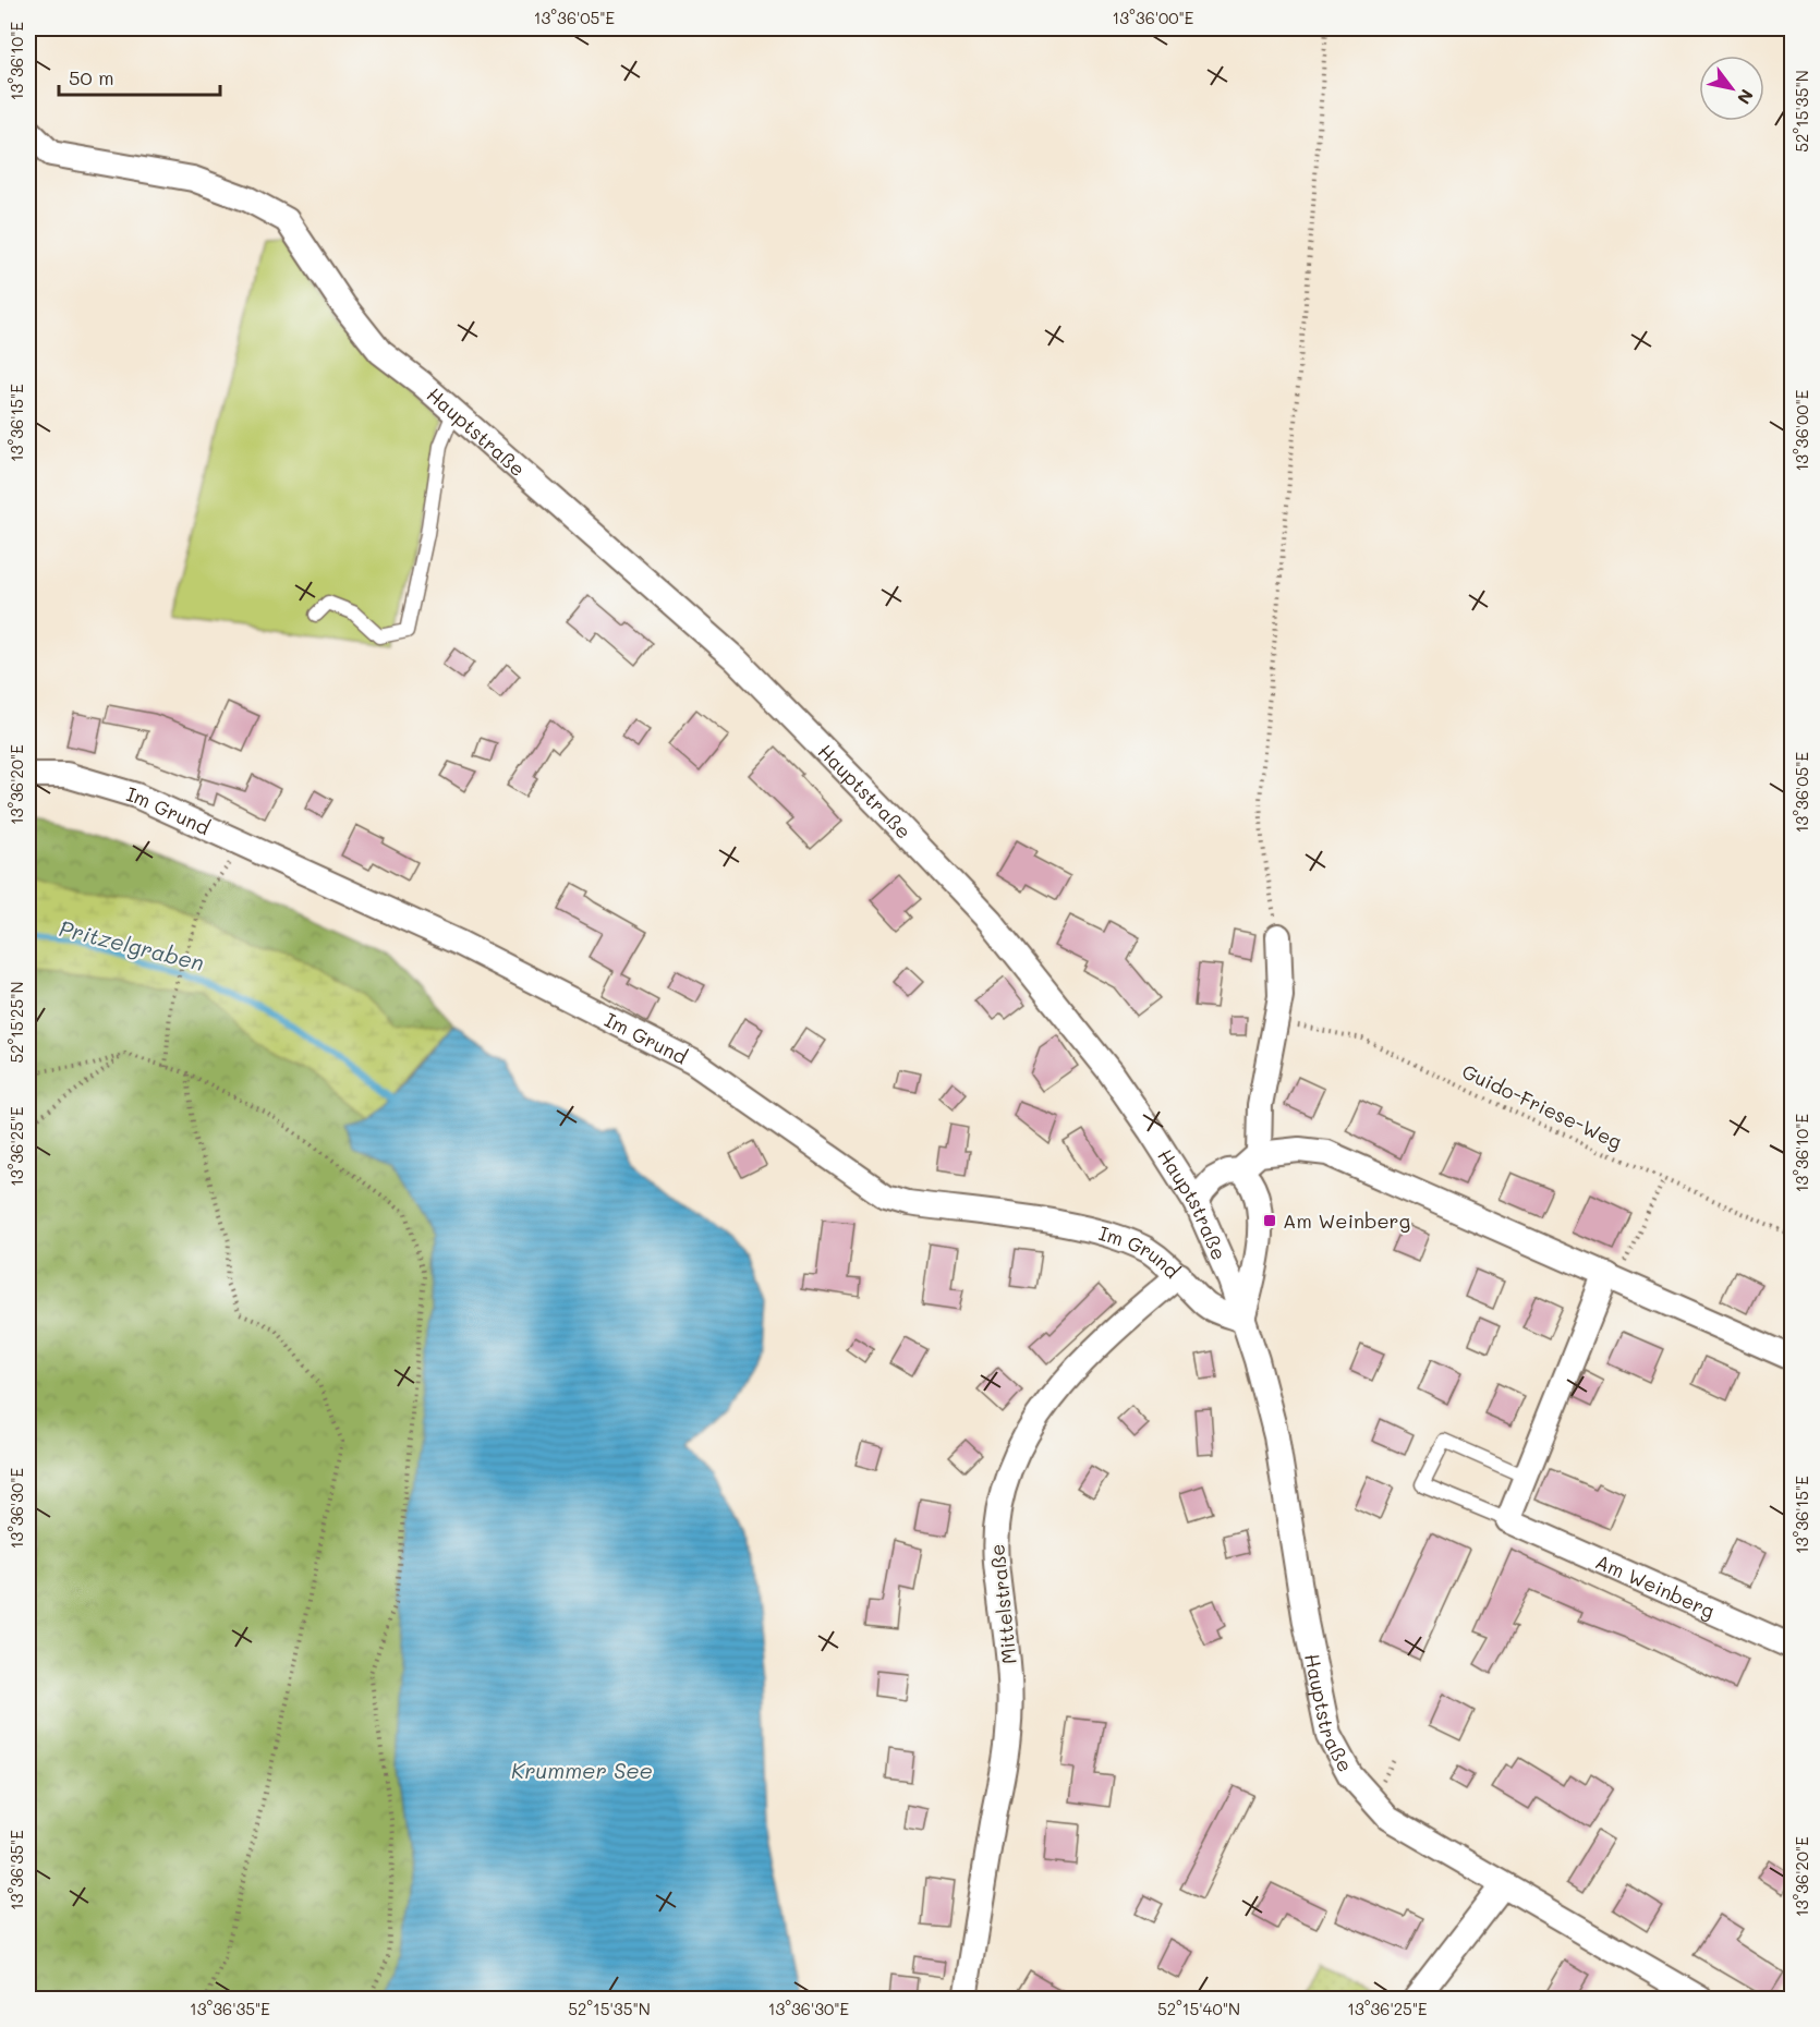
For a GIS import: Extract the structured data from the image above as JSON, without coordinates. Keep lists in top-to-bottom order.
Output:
{
  "streets": {
    "street": [
      "Hauptstraße",
      "Im Grund",
      "Am Weinberg",
      "Mittelstraße"
    ],
    "path": ["Guido-Friese-Weg"]
  },
  "crossings": [
    ["Hauptstraße", "Im Grund"],
    ["Im Grund", "Mittelstraße"]
  ],
  "water": ["Pritzelgraben", "Krummer See"],
  "places": {
    "transit": ["Am Weinberg"]
  },
  "scale_bar": "50 m",
  "north": "bottom right",
  "coordinates": [
    "13°36'05\"E",
    "13°36'00\"E",
    "13°36'10\"E",
    "52°15'35\"N",
    "13°36'15\"E",
    "13°36'20\"E",
    "52°15'25\"N",
    "13°36'25\"E",
    "13°36'30\"E",
    "13°36'35\"E",
    "52°15'40\"N"
  ]
}
